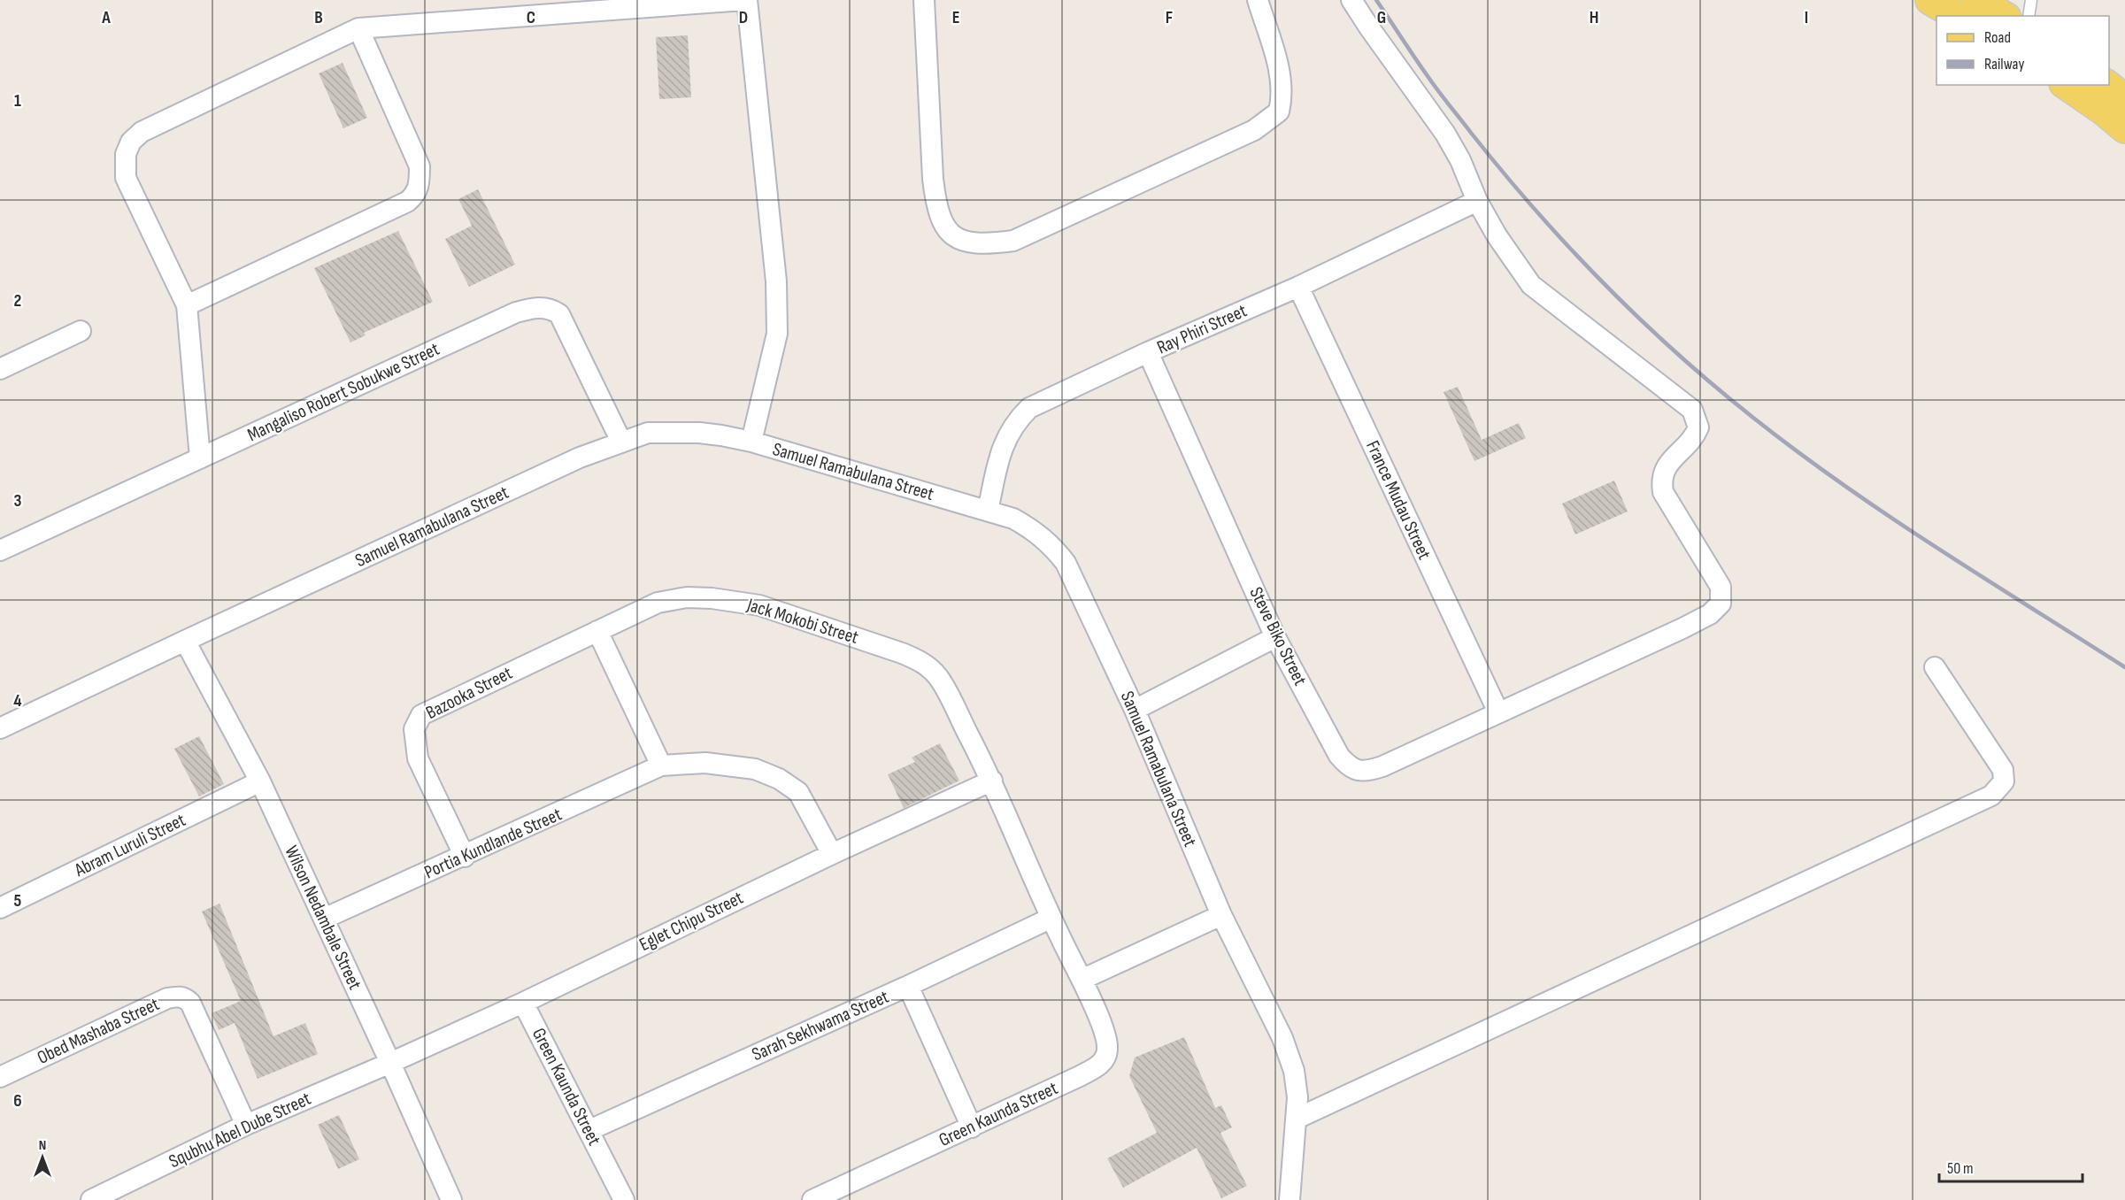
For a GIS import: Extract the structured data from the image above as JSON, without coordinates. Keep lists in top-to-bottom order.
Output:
{
  "streets": {
    "street": [
      "Ray Phiri Street",
      "Mangaliso Robert Sobukwe Street",
      "Samuel Ramabulana Street",
      "France Mudau Street",
      "Jack Mokobi Street",
      "Steve Biko Street",
      "Bazooka Street",
      "Portia Kundlande Street",
      "Abram Luruli Street",
      "Wilson Nedambale Street",
      "Eglet Chipu Street",
      "Sarah Sekhwama Street",
      "Obed Mashaba Street",
      "Green Kaunda Street",
      "Squbhu Abel Dube Street"
    ]
  },
  "crossings": [
    ["Ray Phiri Street", "Samuel Ramabulana Street"],
    ["Ray Phiri Street", "France Mudau Street"],
    ["Ray Phiri Street", "Steve Biko Street"],
    ["Mangaliso Robert Sobukwe Street", "Samuel Ramabulana Street"],
    ["Samuel Ramabulana Street", "Wilson Nedambale Street"],
    ["France Mudau Street", "Steve Biko Street"],
    ["Jack Mokobi Street", "Bazooka Street"],
    ["Jack Mokobi Street", "Eglet Chipu Street"],
    ["Jack Mokobi Street", "Sarah Sekhwama Street"],
    ["Jack Mokobi Street", "Green Kaunda Street"],
    ["Bazooka Street", "Portia Kundlande Street"],
    ["Portia Kundlande Street", "Wilson Nedambale Street"],
    ["Abram Luruli Street", "Wilson Nedambale Street"],
    ["Wilson Nedambale Street", "Eglet Chipu Street"],
    ["Wilson Nedambale Street", "Squbhu Abel Dube Street"],
    ["Eglet Chipu Street", "Green Kaunda Street"],
    ["Eglet Chipu Street", "Squbhu Abel Dube Street"],
    ["Sarah Sekhwama Street", "Green Kaunda Street"],
    ["Obed Mashaba Street", "Squbhu Abel Dube Street"]
  ],
  "legend": ["Road", "Railway"],
  "scale_bar": "50 m",
  "north": "top",
  "grid": {
    "columns": [
      "A",
      "B",
      "C",
      "D",
      "E",
      "F",
      "G",
      "H",
      "I"
    ],
    "rows": [
      "1",
      "2",
      "3",
      "4",
      "5",
      "6"
    ]
  }
}
